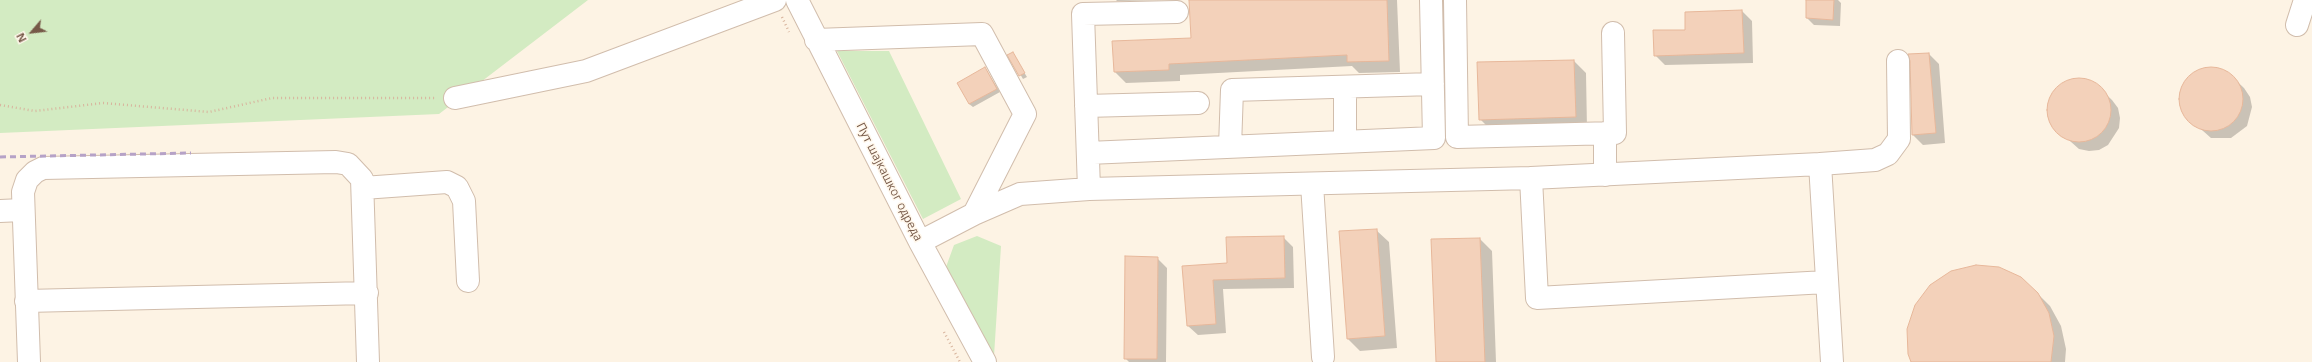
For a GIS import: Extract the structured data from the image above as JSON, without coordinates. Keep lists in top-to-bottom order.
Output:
{
  "streets": {
    "street": ["Пут шајкашког одреда"]
  },
  "north": "bottom left"
}
